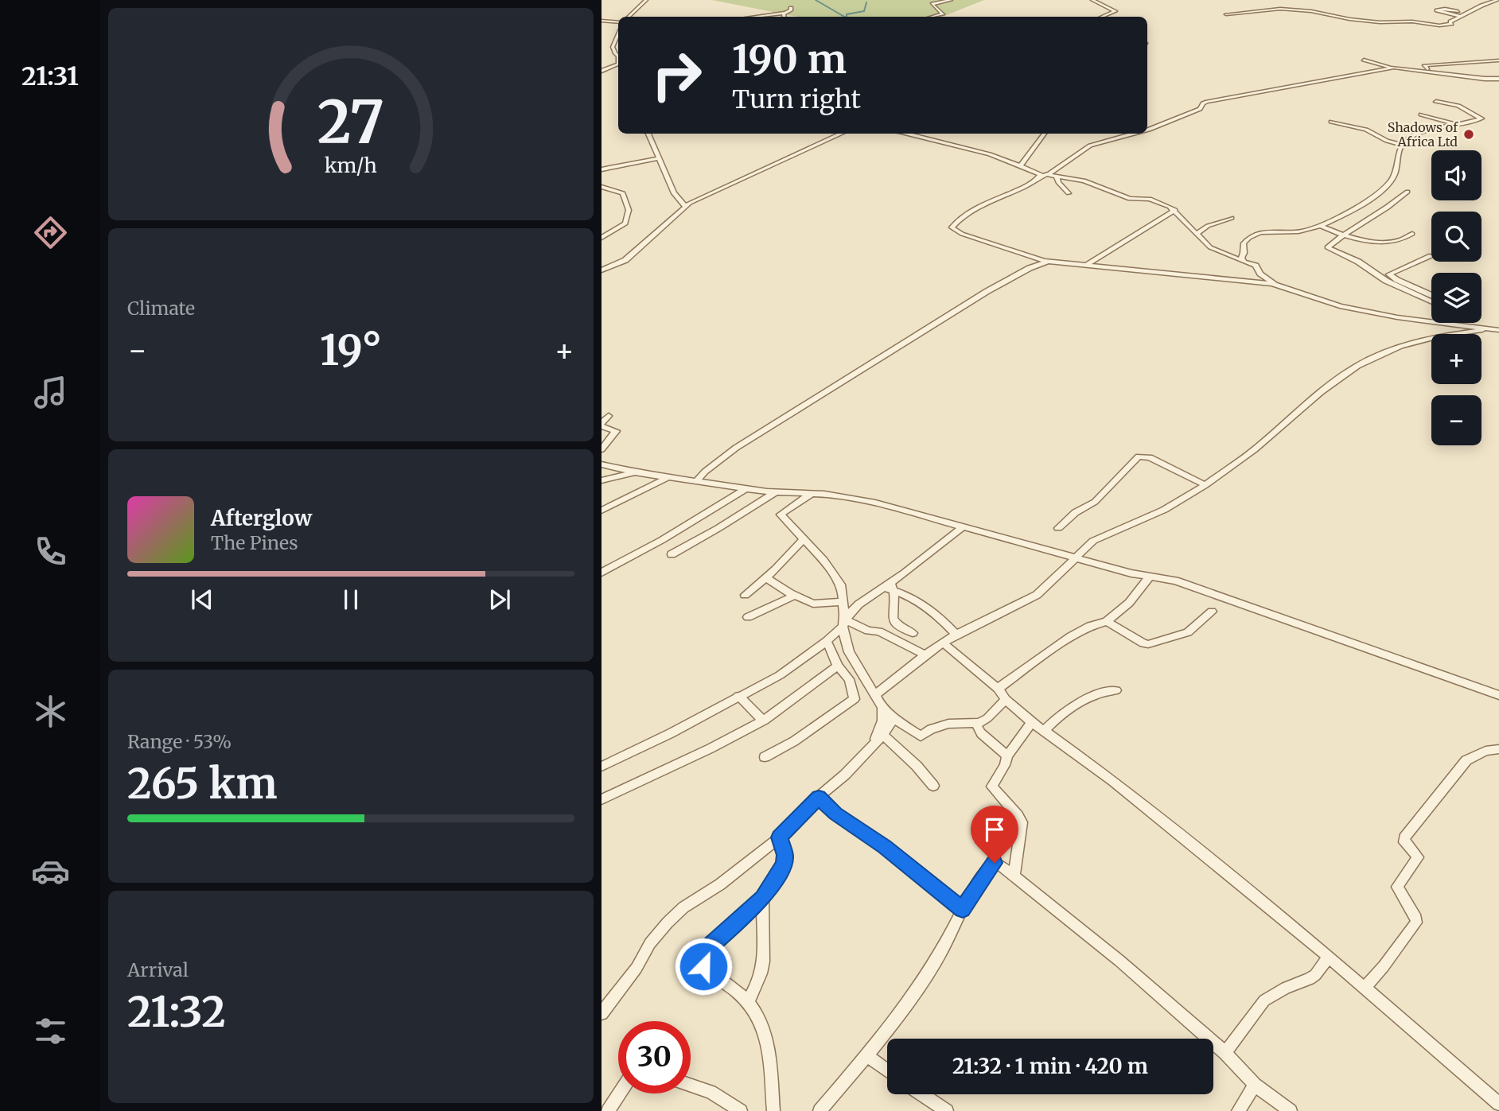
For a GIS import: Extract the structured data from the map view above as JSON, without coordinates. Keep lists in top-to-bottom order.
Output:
{
  "places": ["Shadows of Africa Ltd"],
  "page": {
    "tabs": "21:31",
    "turn": ["190 m", "Turn right"],
    "map_buttons": ["+", "−"],
    "tile": [
      "Climate",
      ["Range · 53%", "265 km"],
      ["Arrival", "21:32"]
    ],
    "heat": ["−", "19°", "+"],
    "song": ["Afterglow", "The Pines"],
    "limit": "30",
    "trip": "21:32 · 1 min · 420 m",
    "gauge": ["27", "km/h"]
  }
}
